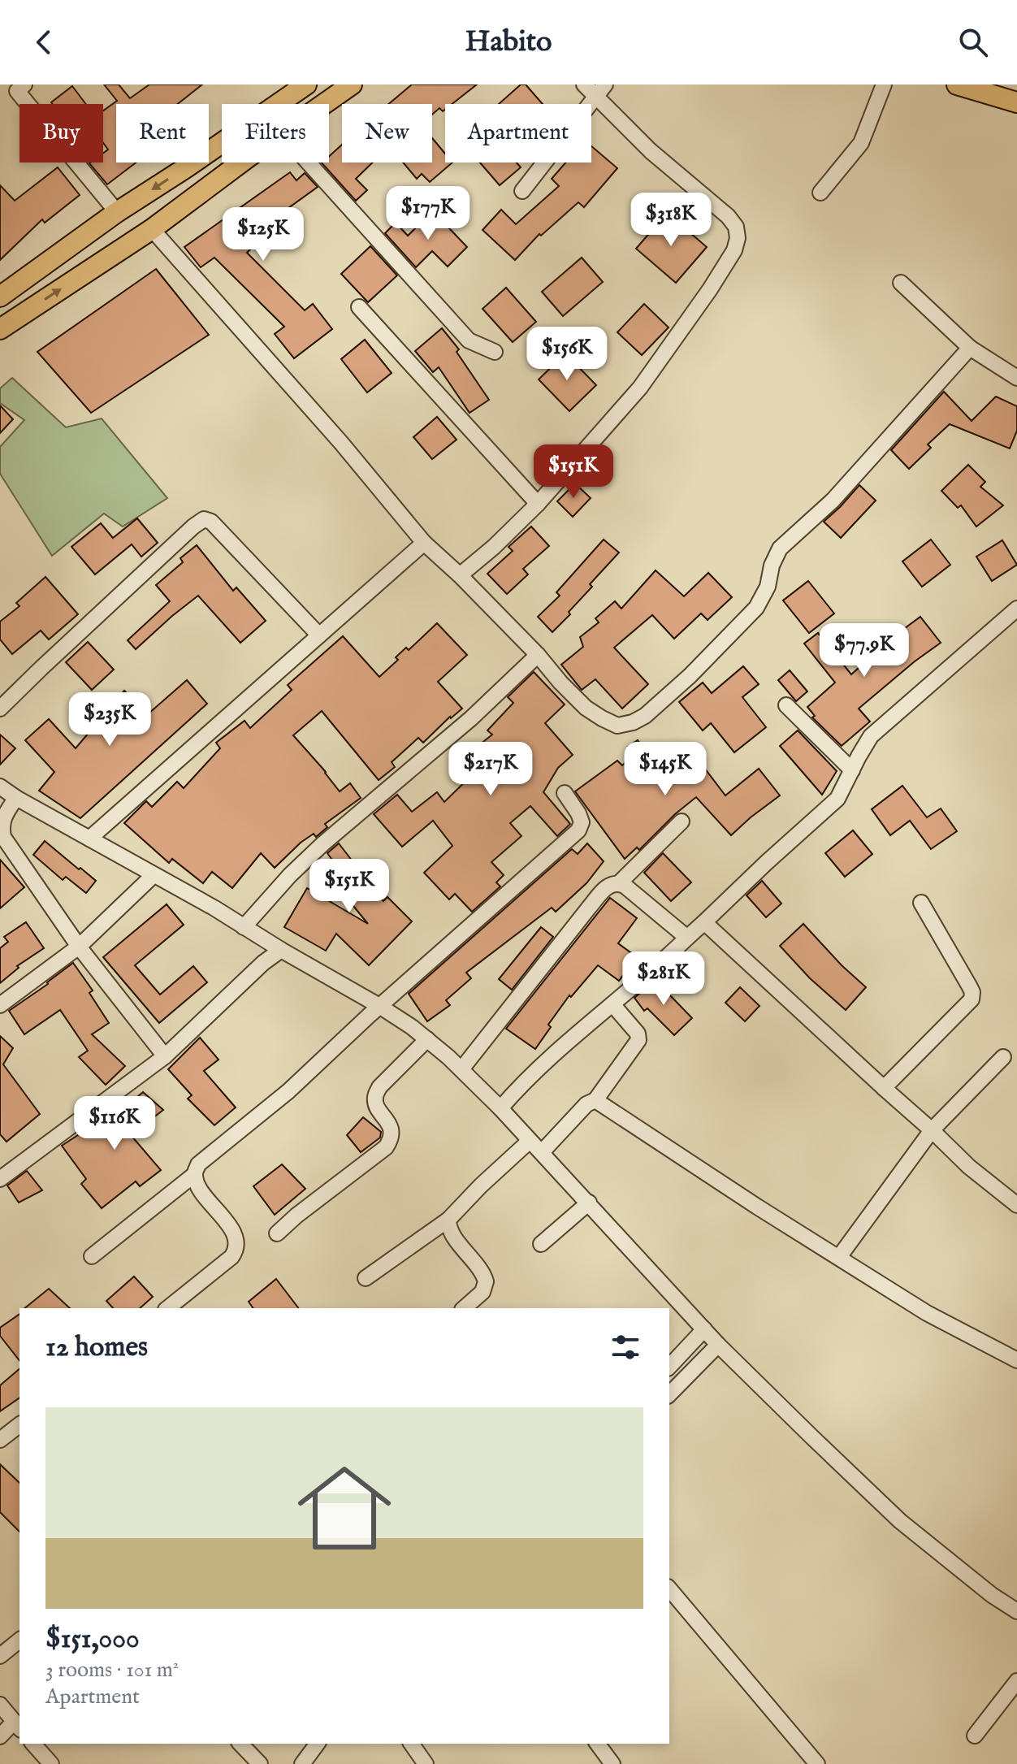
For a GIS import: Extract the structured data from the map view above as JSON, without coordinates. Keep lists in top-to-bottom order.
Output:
{
  "page": {
    "header": "Habito",
    "chip": [
      "Buy",
      "Rent",
      "Filters",
      "New",
      "Apartment"
    ],
    "price": [
      "$177K",
      "$318K",
      "$125K",
      "$156K",
      "$151K",
      "$77.9K",
      "$235K",
      "$217K",
      "$145K",
      "$151K",
      "$281K",
      "$116K"
    ],
    "heading": "12 homes",
    "list": [
      {
        "name": "$151,000",
        "note": "3 rooms · 101 m² · Apartment"
      }
    ]
  }
}
